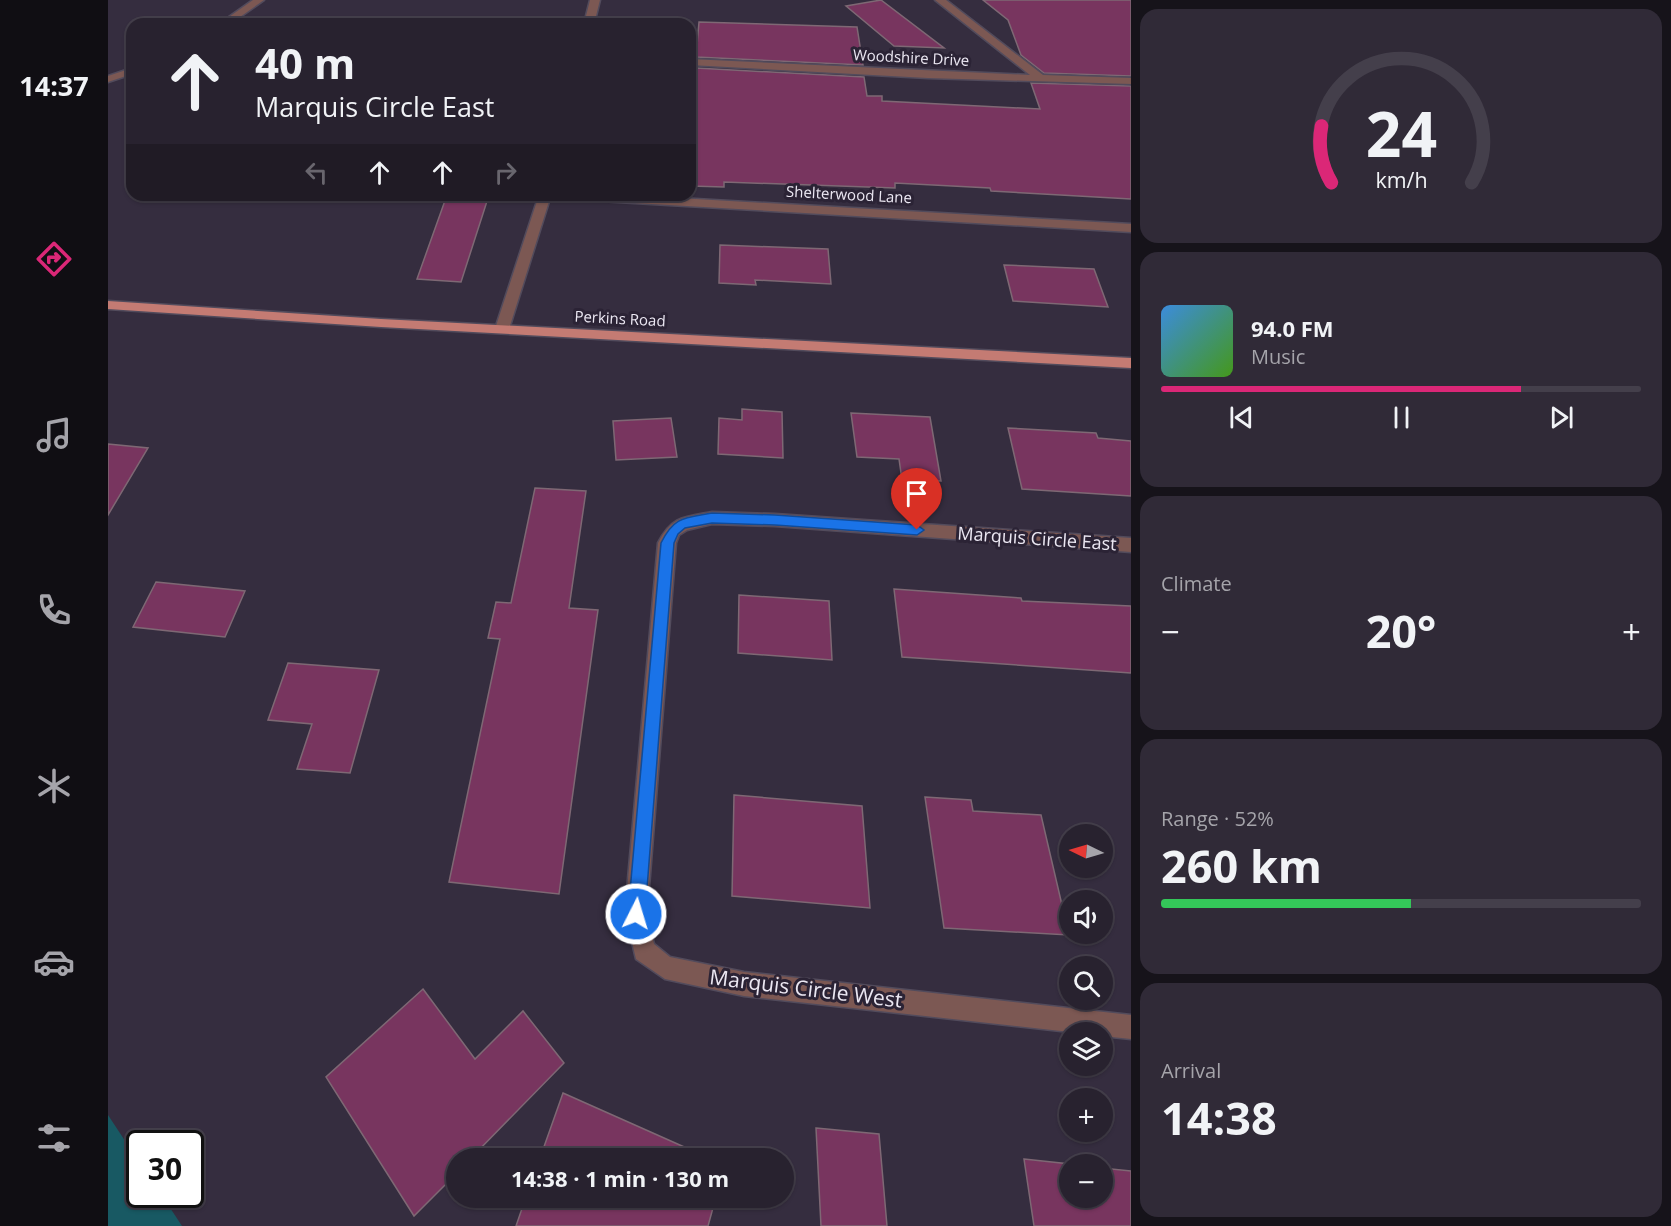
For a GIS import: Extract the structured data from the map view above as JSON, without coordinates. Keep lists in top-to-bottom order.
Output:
{
  "streets": {
    "main road": ["Perkins Road"],
    "street": [
      "Woodshire Drive",
      "Shelterwood Lane",
      "Marquis Circle East",
      "Marquis Circle West"
    ]
  },
  "crossings": [
    ["Marquis Circle East", "Marquis Circle West"]
  ],
  "north": "left",
  "page": {
    "tabs": "14:37",
    "turn": ["40 m", "Marquis Circle East"],
    "song": ["94.0 FM", "Music"],
    "tile": [
      "Climate",
      ["Range · 52%", "260 km"],
      ["Arrival", "14:38"]
    ],
    "heat": ["−", "20°", "+"],
    "map_buttons": ["+", "−"],
    "limit": "30",
    "trip": "14:38 · 1 min · 130 m",
    "gauge": ["24", "km/h"]
  }
}
